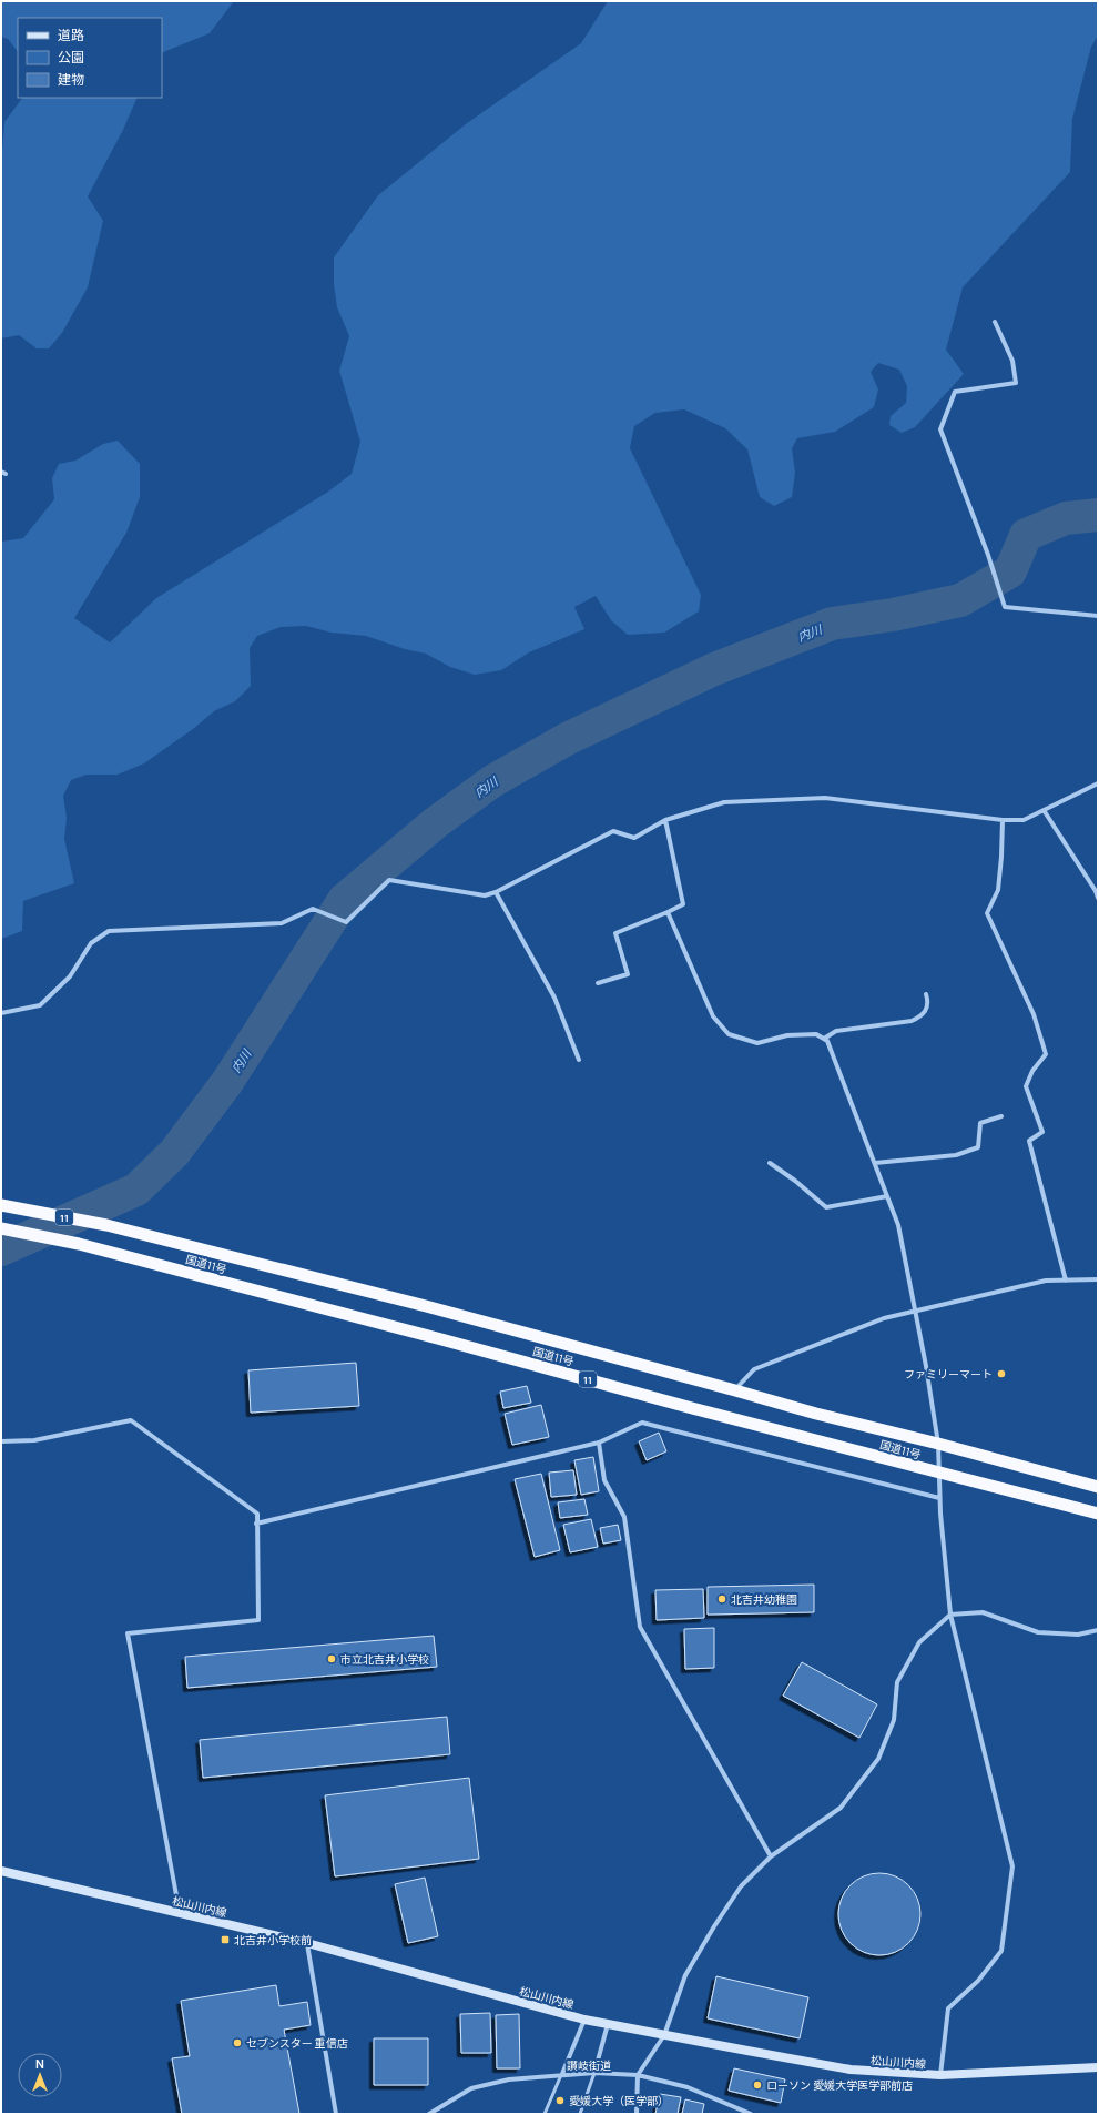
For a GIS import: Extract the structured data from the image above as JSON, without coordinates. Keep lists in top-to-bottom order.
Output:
{
  "streets": {
    "highway": ["11", "国道11号"],
    "main road": ["松山川内線"],
    "street": ["讃岐街道"]
  },
  "water": ["内川"],
  "places": {
    "other": [
      "ファミリーマート",
      "北吉井幼稚園",
      "市立北吉井小学校",
      "セブンスター 重信店",
      "ローソン 愛媛大学医学部前店",
      "愛媛大学（医学部）"
    ],
    "transit": ["北吉井小学校前"]
  },
  "legend": ["道路", "公園", "建物"],
  "north": "top"
}
